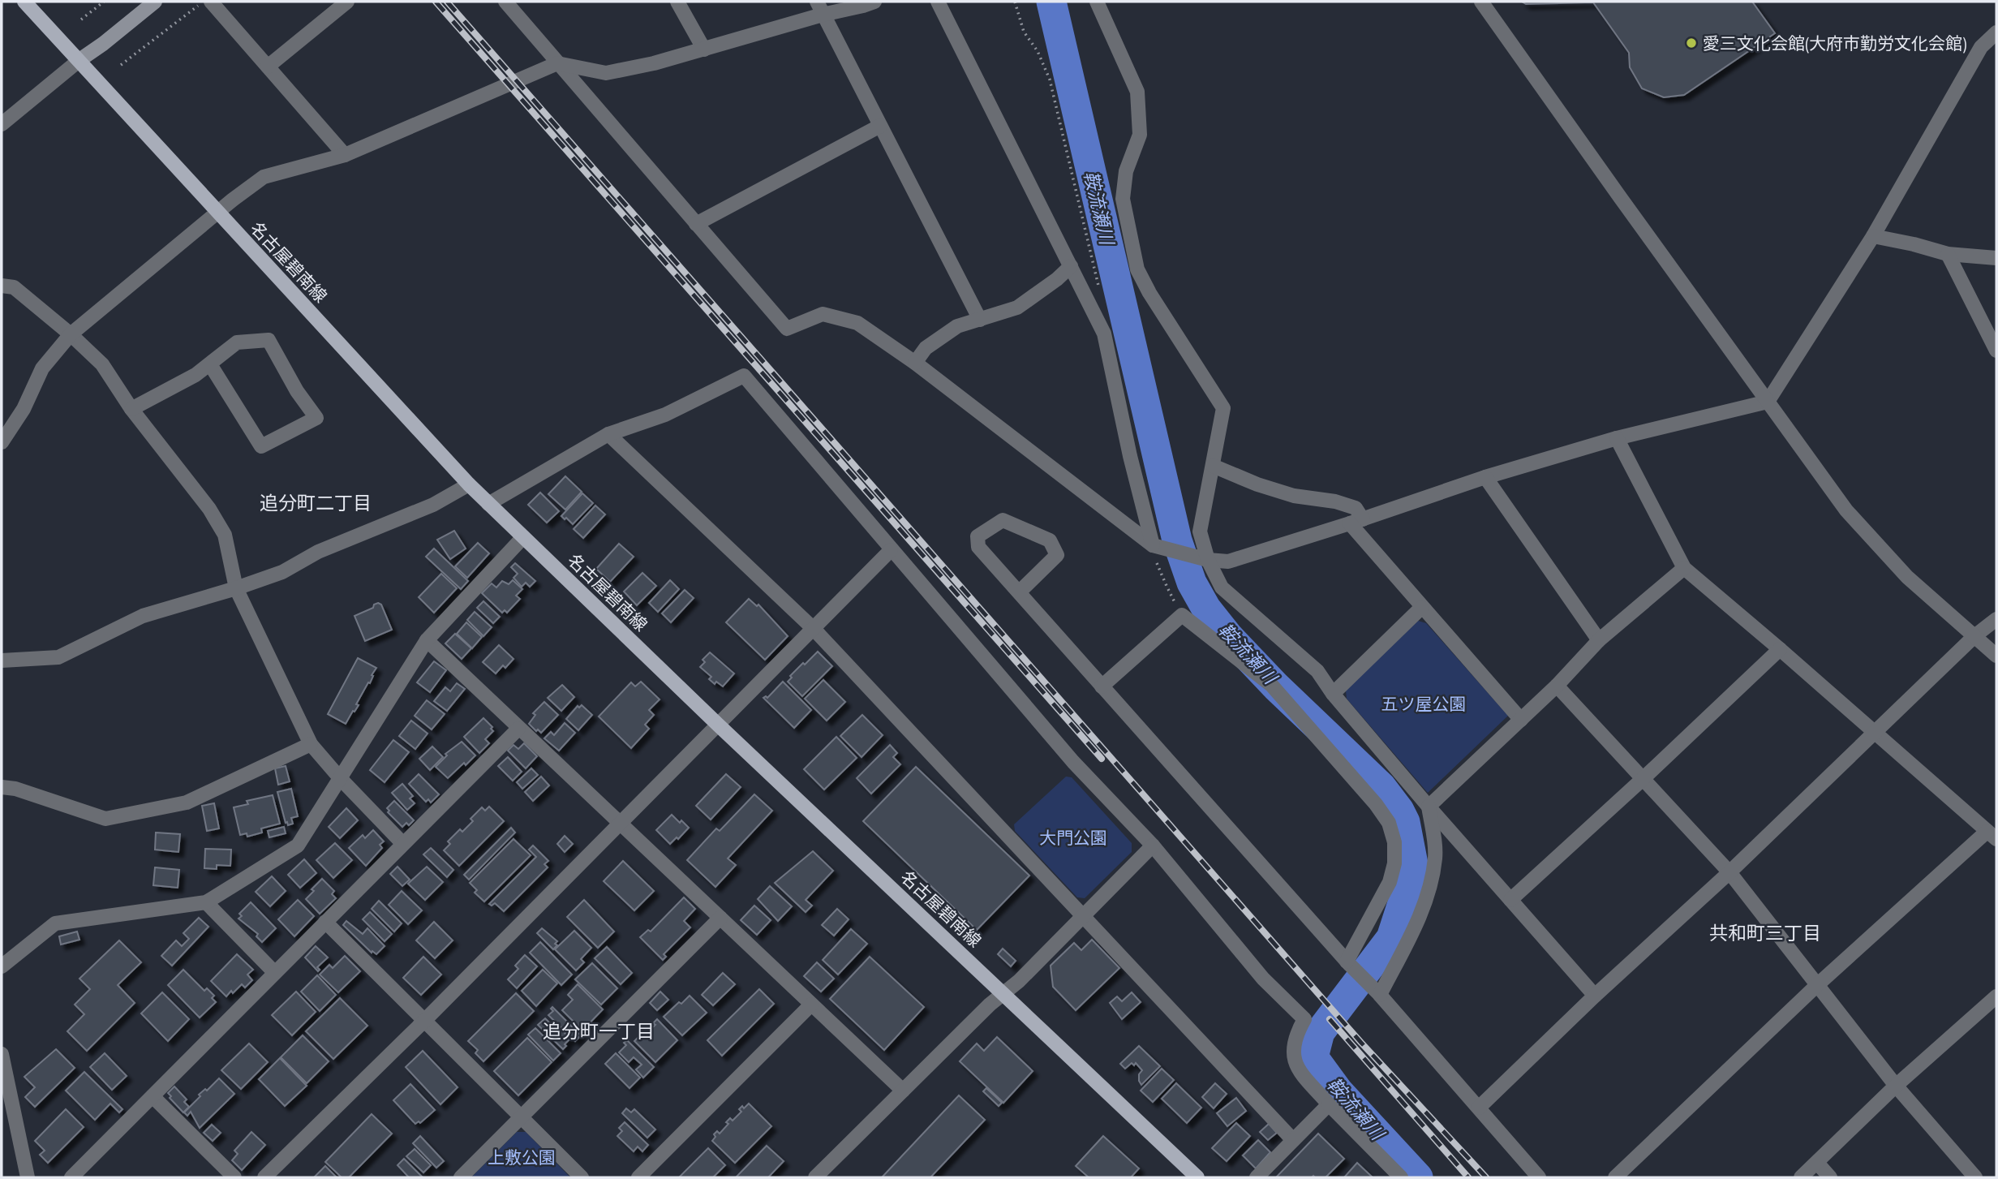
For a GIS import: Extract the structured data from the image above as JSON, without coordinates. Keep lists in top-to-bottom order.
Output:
{
  "streets": {
    "main road": ["名古屋碧南線"]
  },
  "districts": ["追分町二丁目", "共和町三丁目", "追分町一丁目"],
  "water": ["鞍流瀬川"],
  "parks": ["五ツ屋公園", "大門公園", "上敷公園"],
  "places": ["愛三文化会館(大府市勤労文化会館)"]
}
